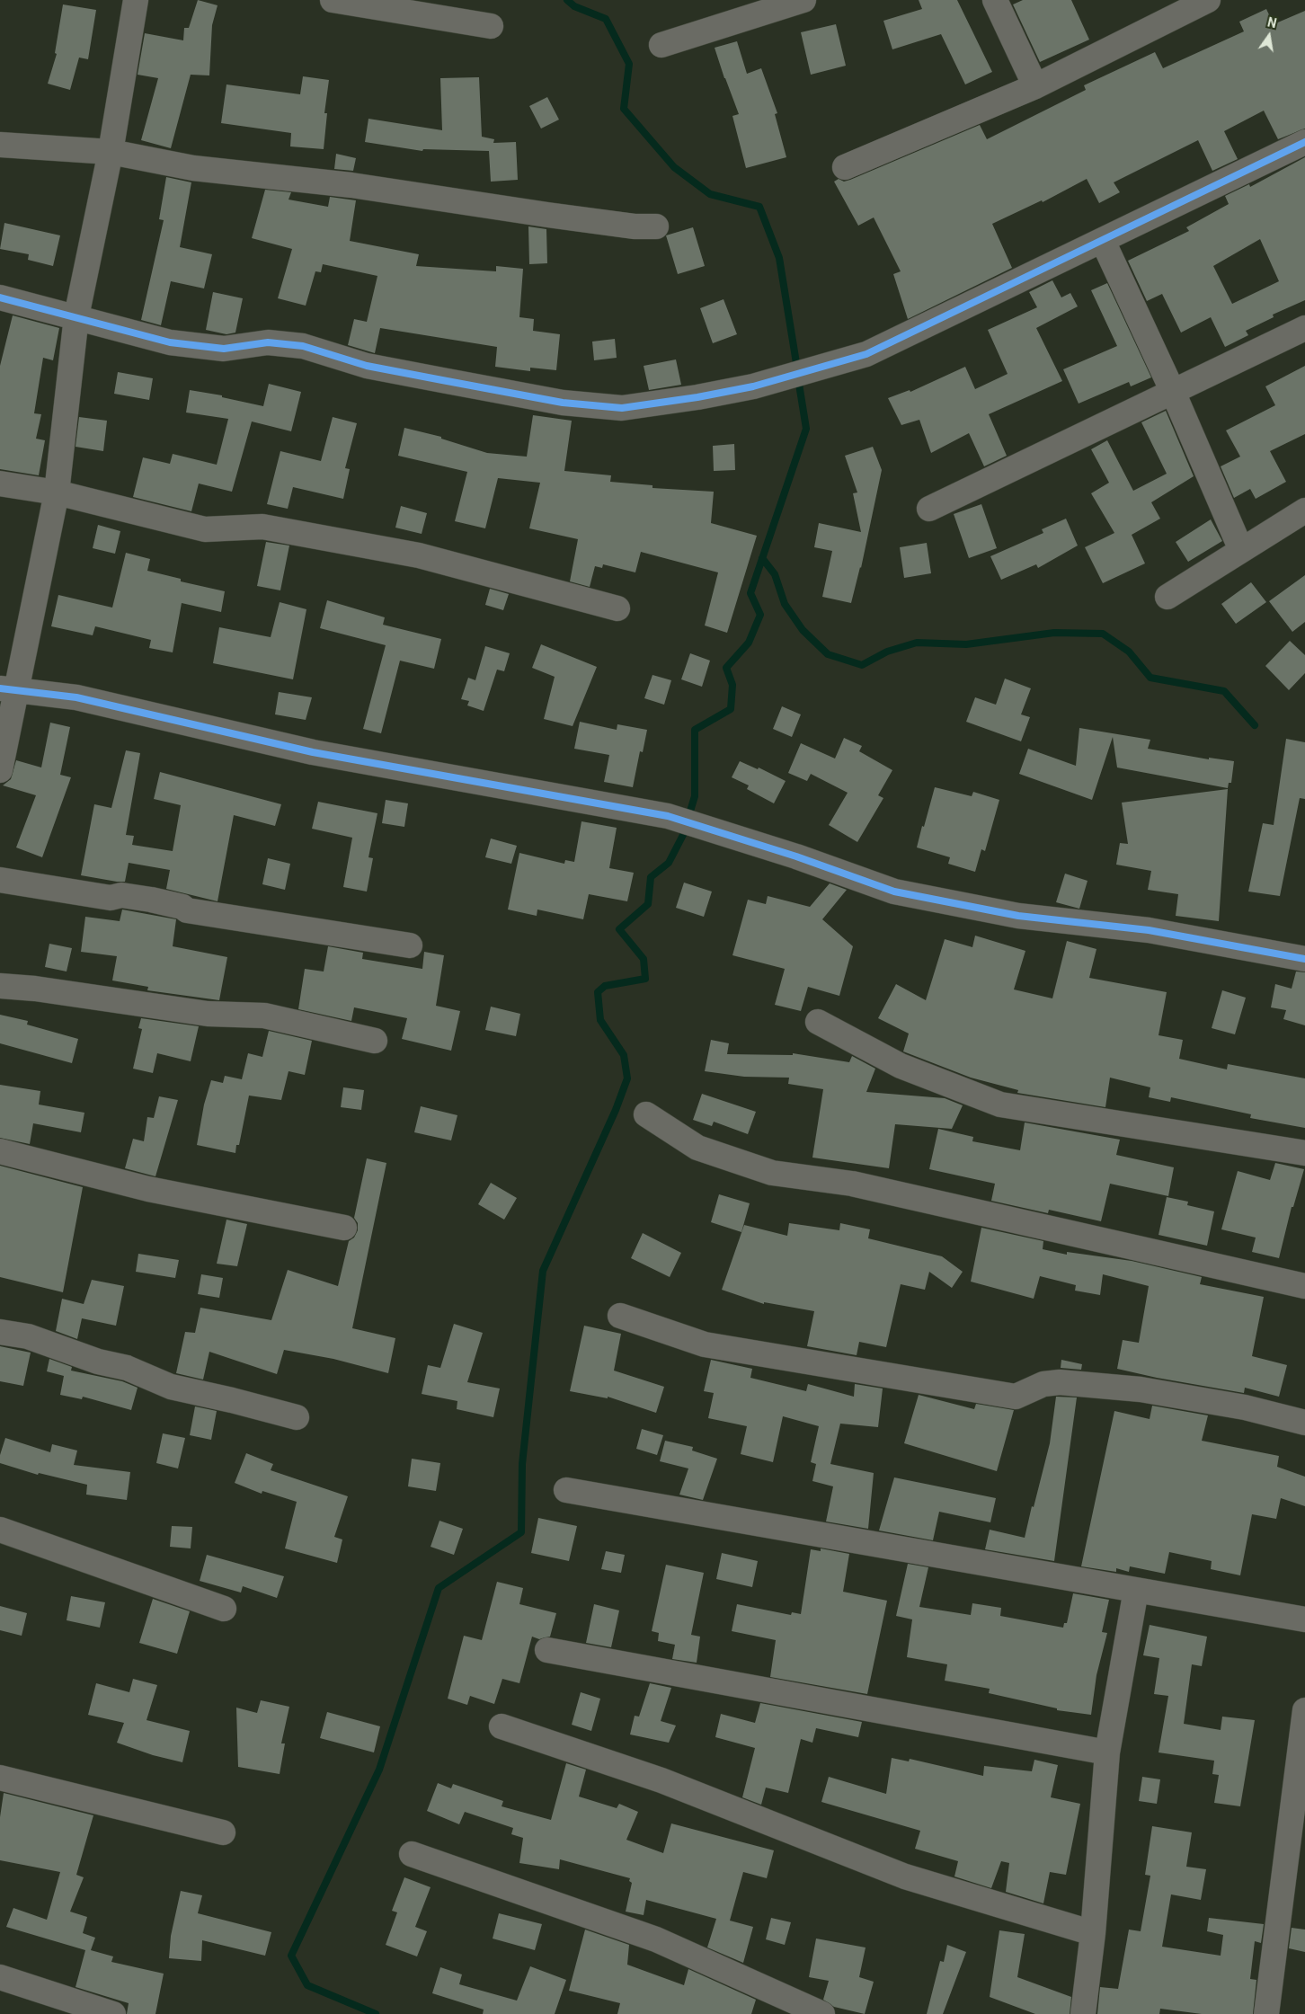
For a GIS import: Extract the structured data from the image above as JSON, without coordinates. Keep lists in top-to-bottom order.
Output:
{
  "north": "top"
}
